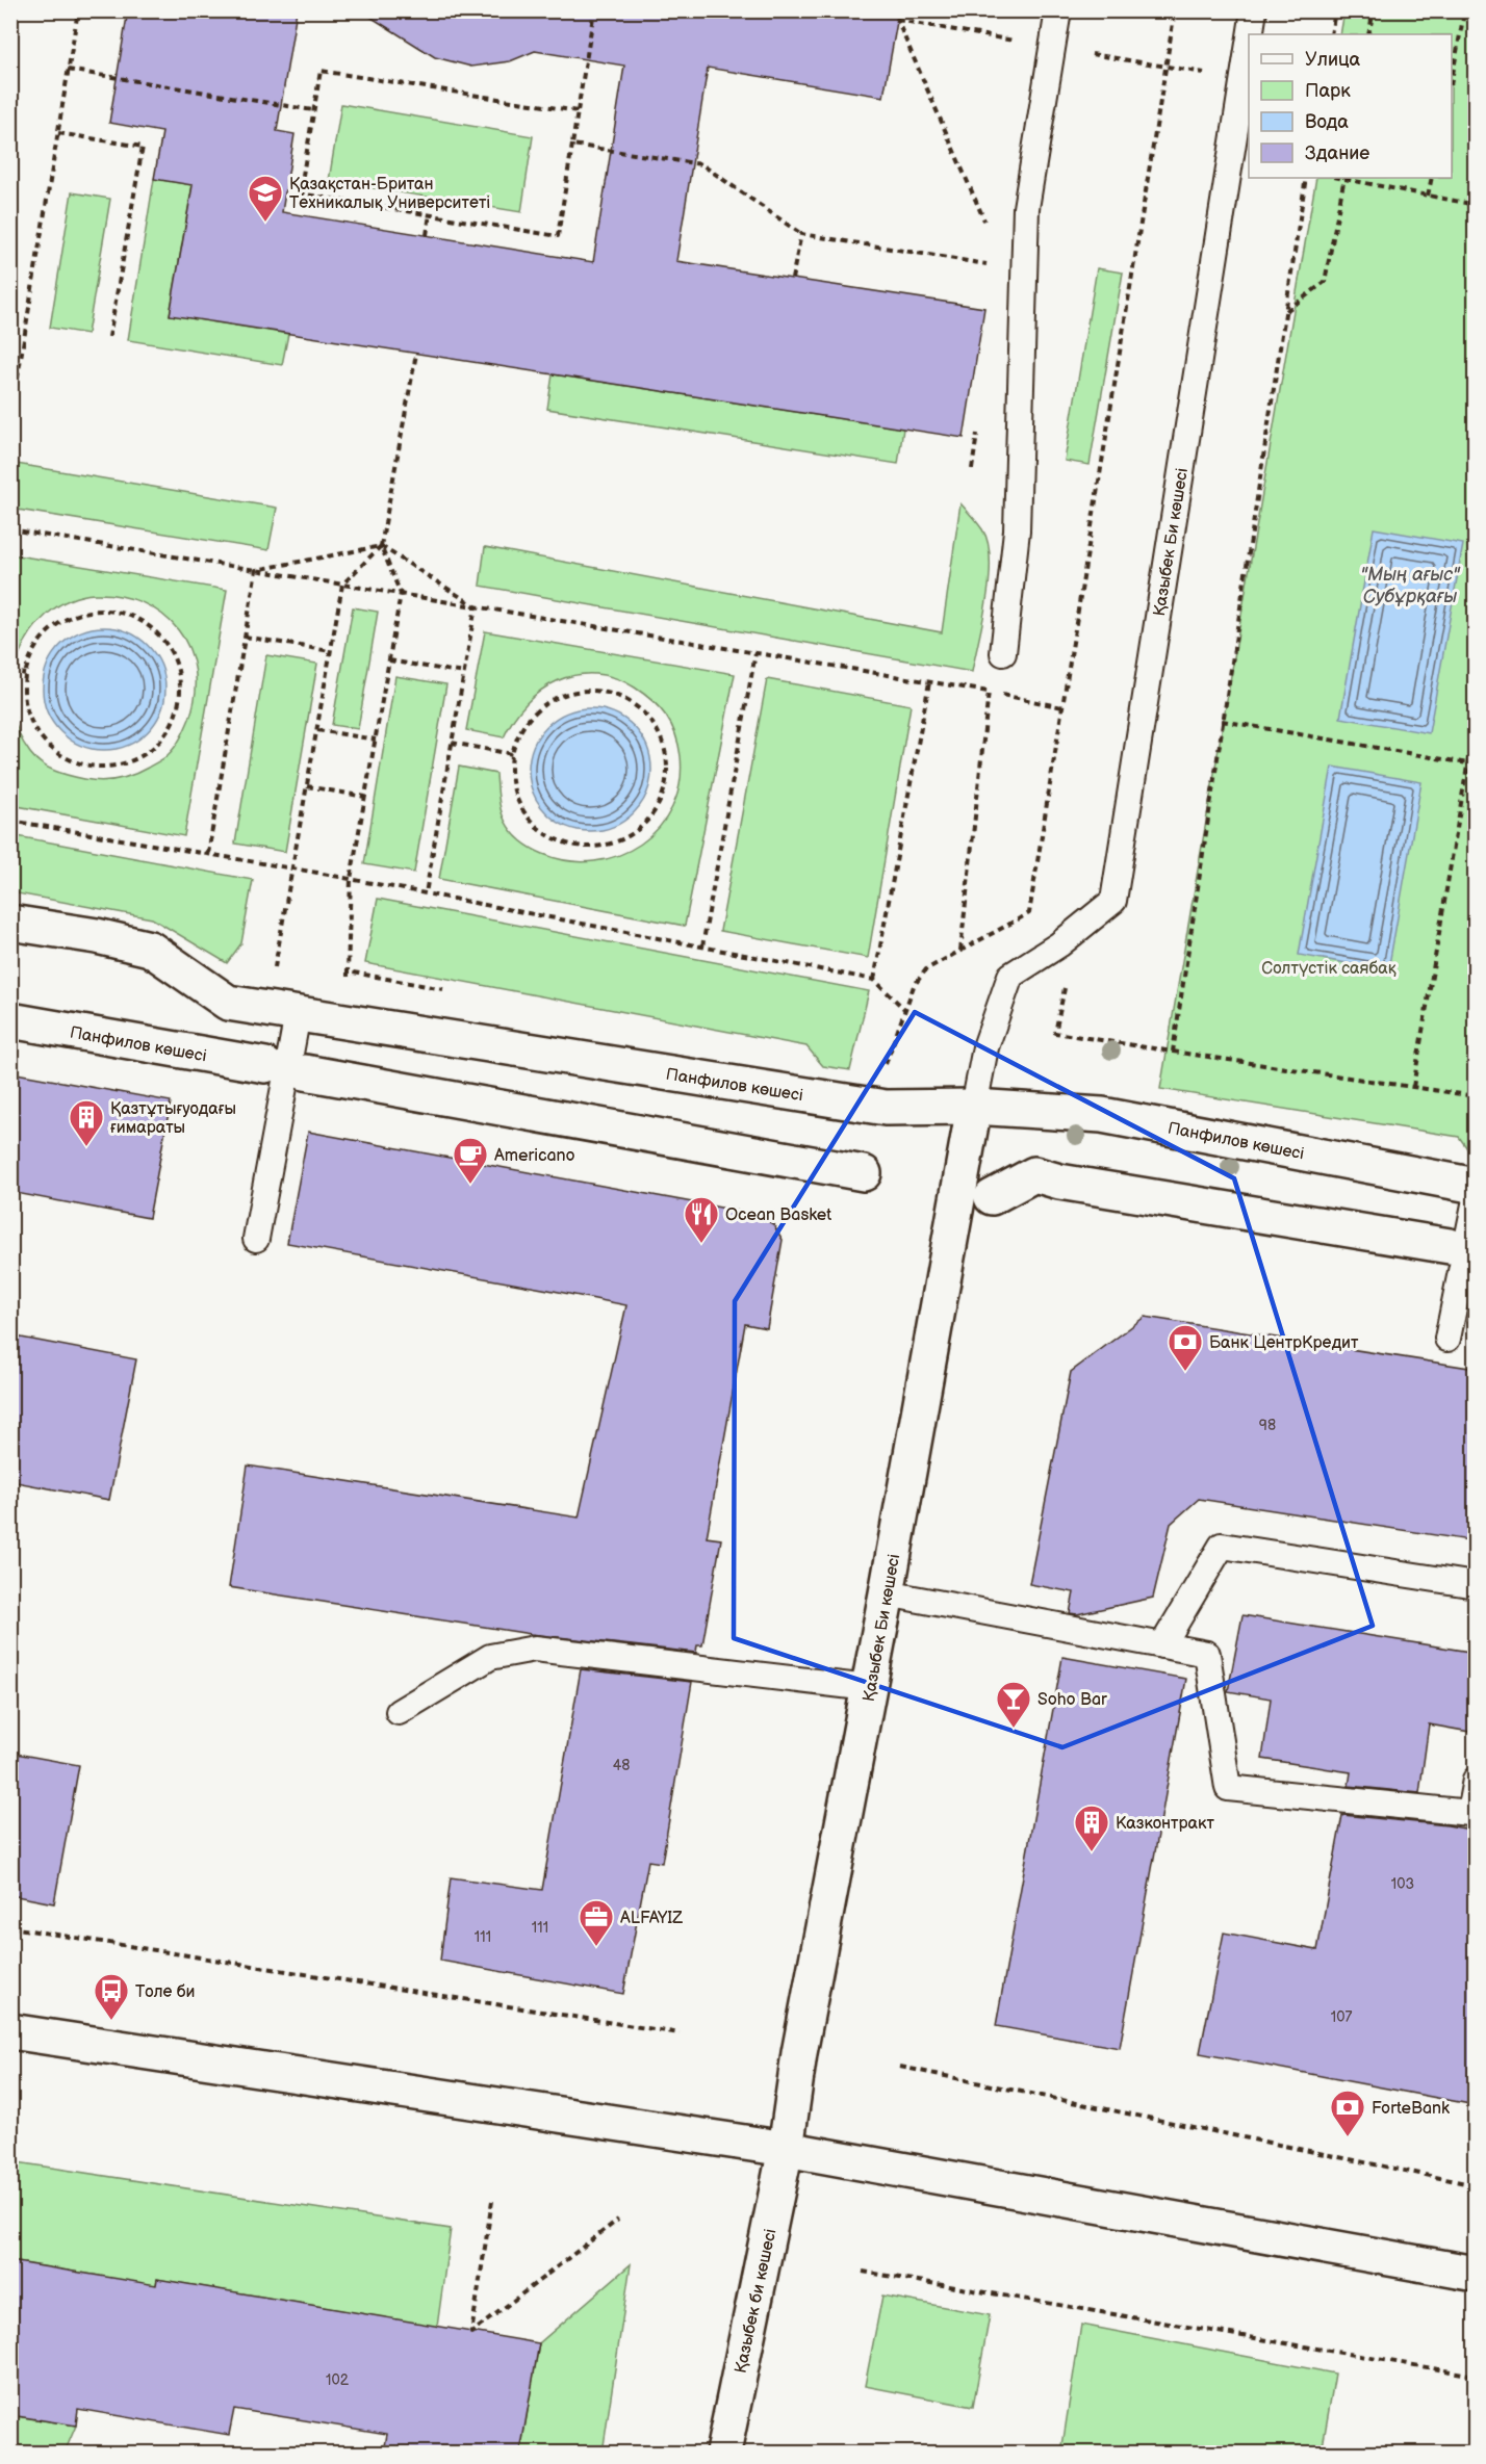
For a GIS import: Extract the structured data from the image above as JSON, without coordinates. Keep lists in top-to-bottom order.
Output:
{
  "streets": {
    "street": ["Қазыбек Би көшесі", "Панфилов көшесі", "Қазыбек би көшесі"]
  },
  "crossings": [
    ["Қазыбек Би көшесі", "Панфилов көшесі"],
    ["Қазыбек Би көшесі", "Қазыбек би көшесі"]
  ],
  "water": ["\"Мың ағыс\" Субұрқағы"],
  "parks": ["Солтүстік саябақ"],
  "places": {
    "school or university": ["Қазақстан-Британ Техникалық Университеті"],
    "building": ["Қазтұтығуодағы ғимараты", "Казконтракт"],
    "cafe": ["Americano"],
    "restaurant": ["Ocean Basket"],
    "bank": ["Банк ЦентрКредит", "ForteBank"],
    "bar": ["Soho Bar"],
    "office": ["ALFAYIZ"],
    "bus stop": ["Толе би"]
  },
  "house_numbers": [
    "98",
    "48",
    "103",
    "111",
    "111",
    "107",
    "102"
  ],
  "legend": [
    "Улица",
    "Парк",
    "Вода",
    "Здание"
  ]
}
